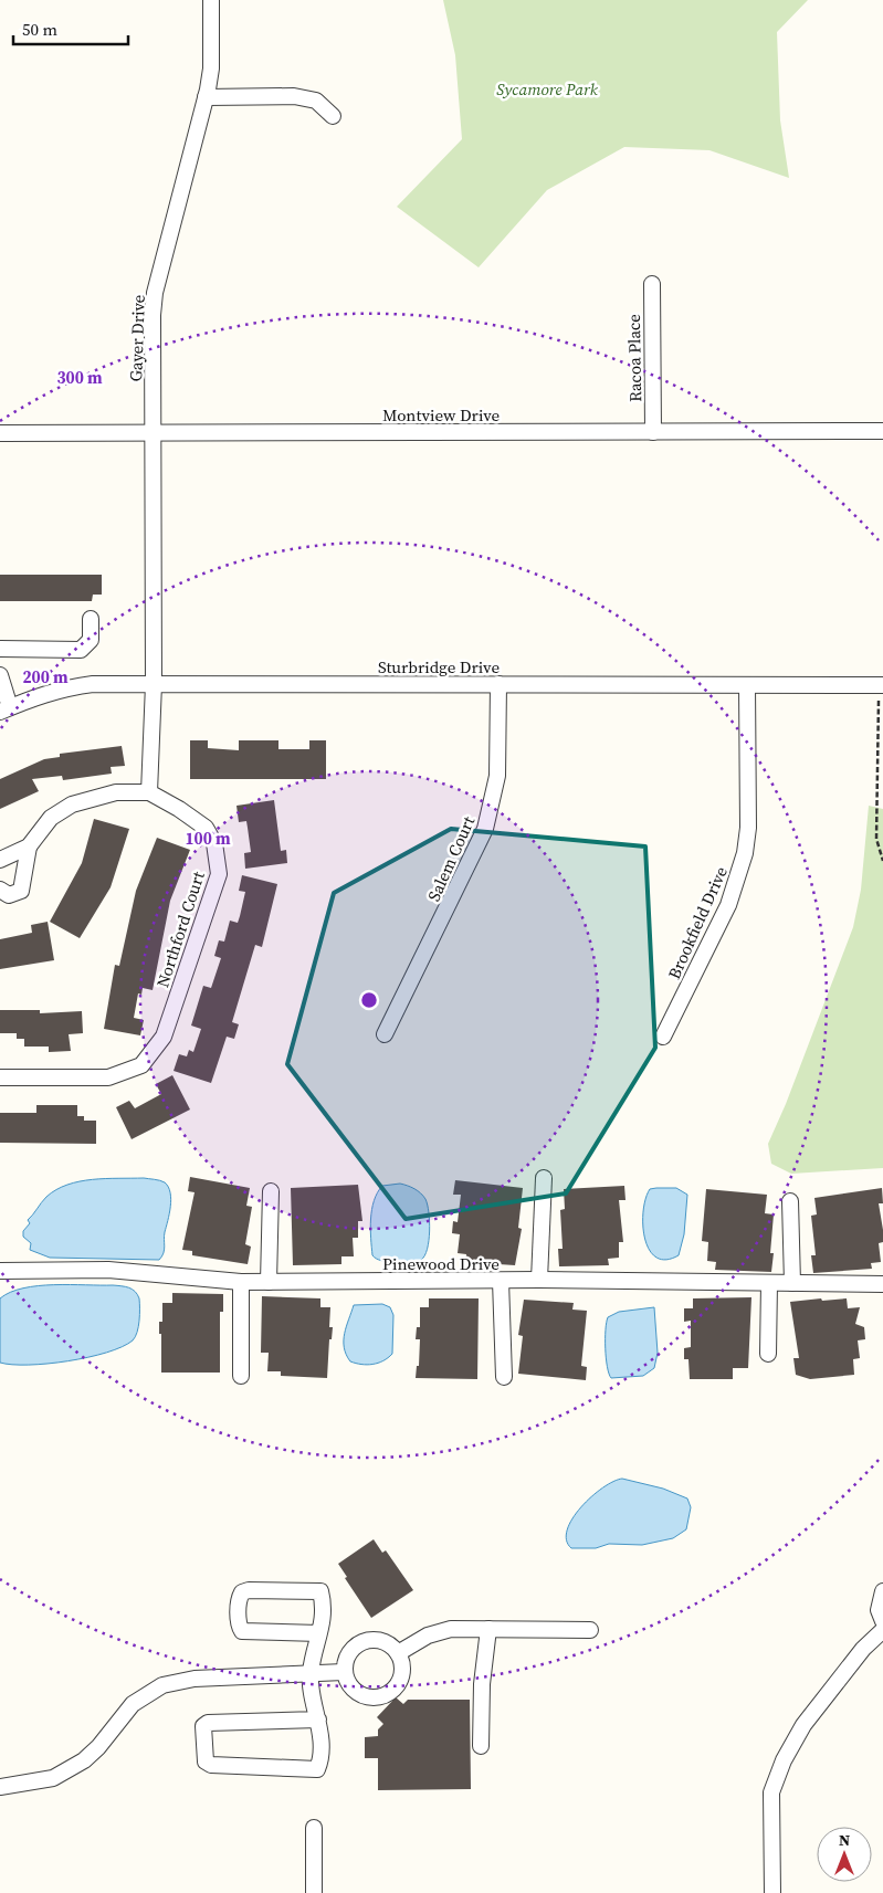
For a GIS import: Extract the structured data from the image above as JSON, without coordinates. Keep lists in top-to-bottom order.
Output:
{
  "streets": {
    "street": [
      "Gayer Drive",
      "Racoa Place",
      "Montview Drive",
      "Sturbridge Drive",
      "Salem Court",
      "Brookfield Drive",
      "Northford Court",
      "Pinewood Drive"
    ]
  },
  "crossings": [
    ["Gayer Drive", "Montview Drive"],
    ["Gayer Drive", "Sturbridge Drive"],
    ["Racoa Place", "Montview Drive"],
    ["Sturbridge Drive", "Salem Court"],
    ["Sturbridge Drive", "Brookfield Drive"]
  ],
  "parks": ["Sycamore Park"],
  "scale_bar": "50 m",
  "north": "top",
  "rings": ["300 m", "200 m", "100 m"]
}
